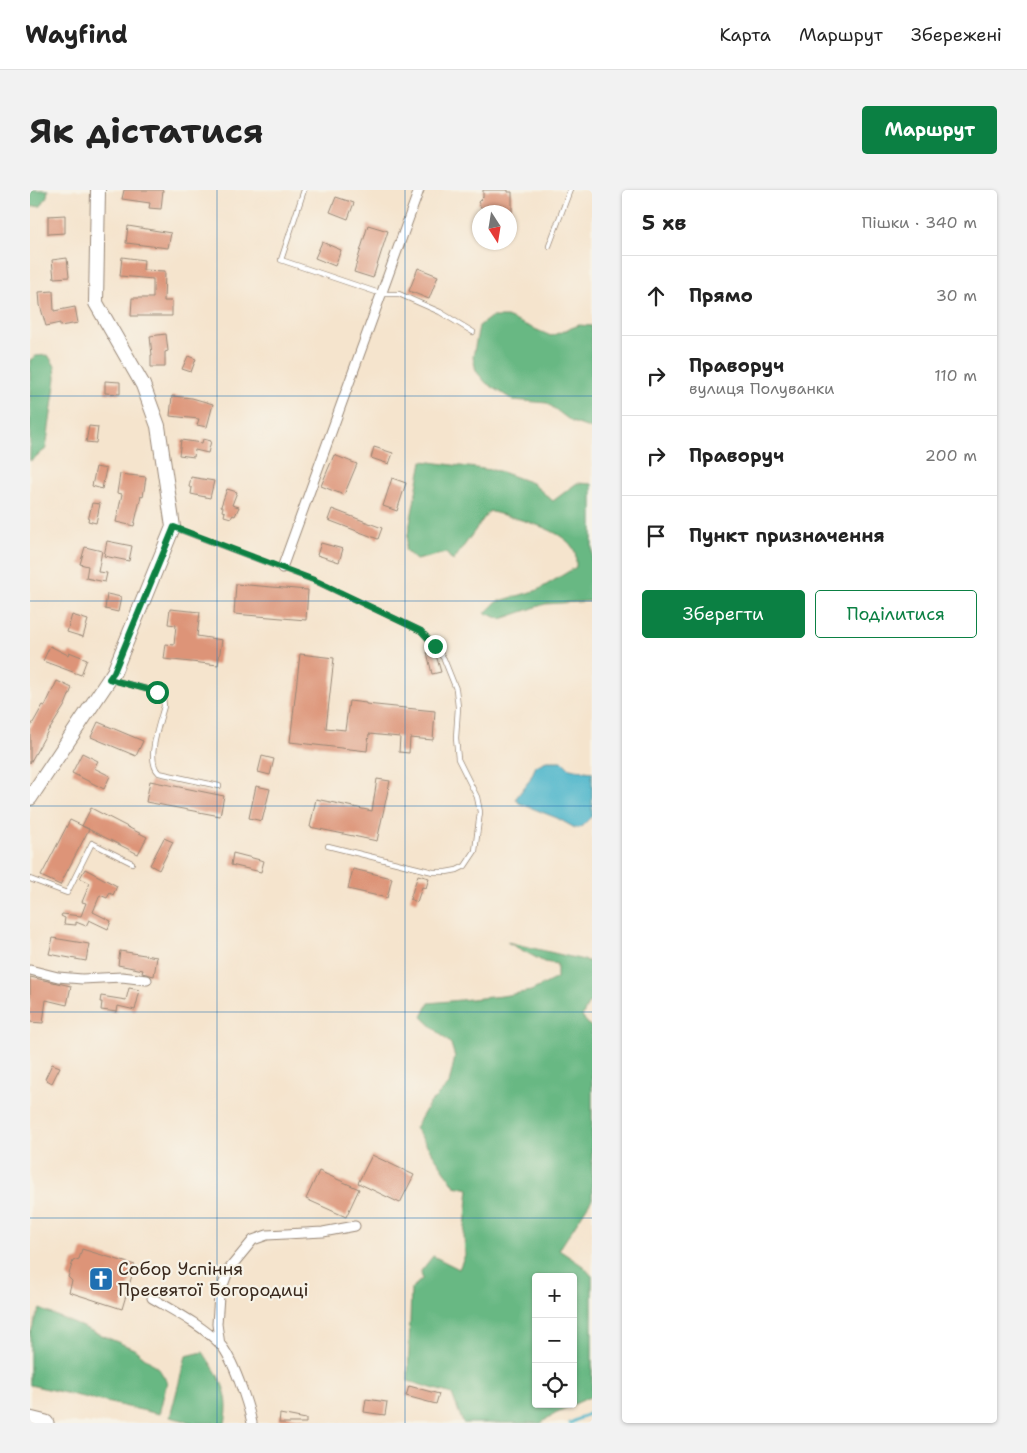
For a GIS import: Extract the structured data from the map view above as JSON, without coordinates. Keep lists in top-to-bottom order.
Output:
{
  "places": {
    "church": ["Собор Успіння Пресвятої Богородиці"]
  },
  "north": "bottom",
  "page": {
    "header": "Wayfind",
    "nav": ["Карта", "Маршрут", "Збережені"],
    "buttons": [
      "Маршрут",
      ["Зберегти", "Поділитися"]
    ],
    "title": "Як дістатися",
    "heading": ["5 хв", "Пішки · 340 m"],
    "list": [
      ["Прямо", "30 m"],
      ["Праворуч", "вулиця Полуванки", "110 m"],
      ["Праворуч", "200 m"],
      "Пункт призначення"
    ],
    "map_buttons": ["+", "−"]
  }
}
